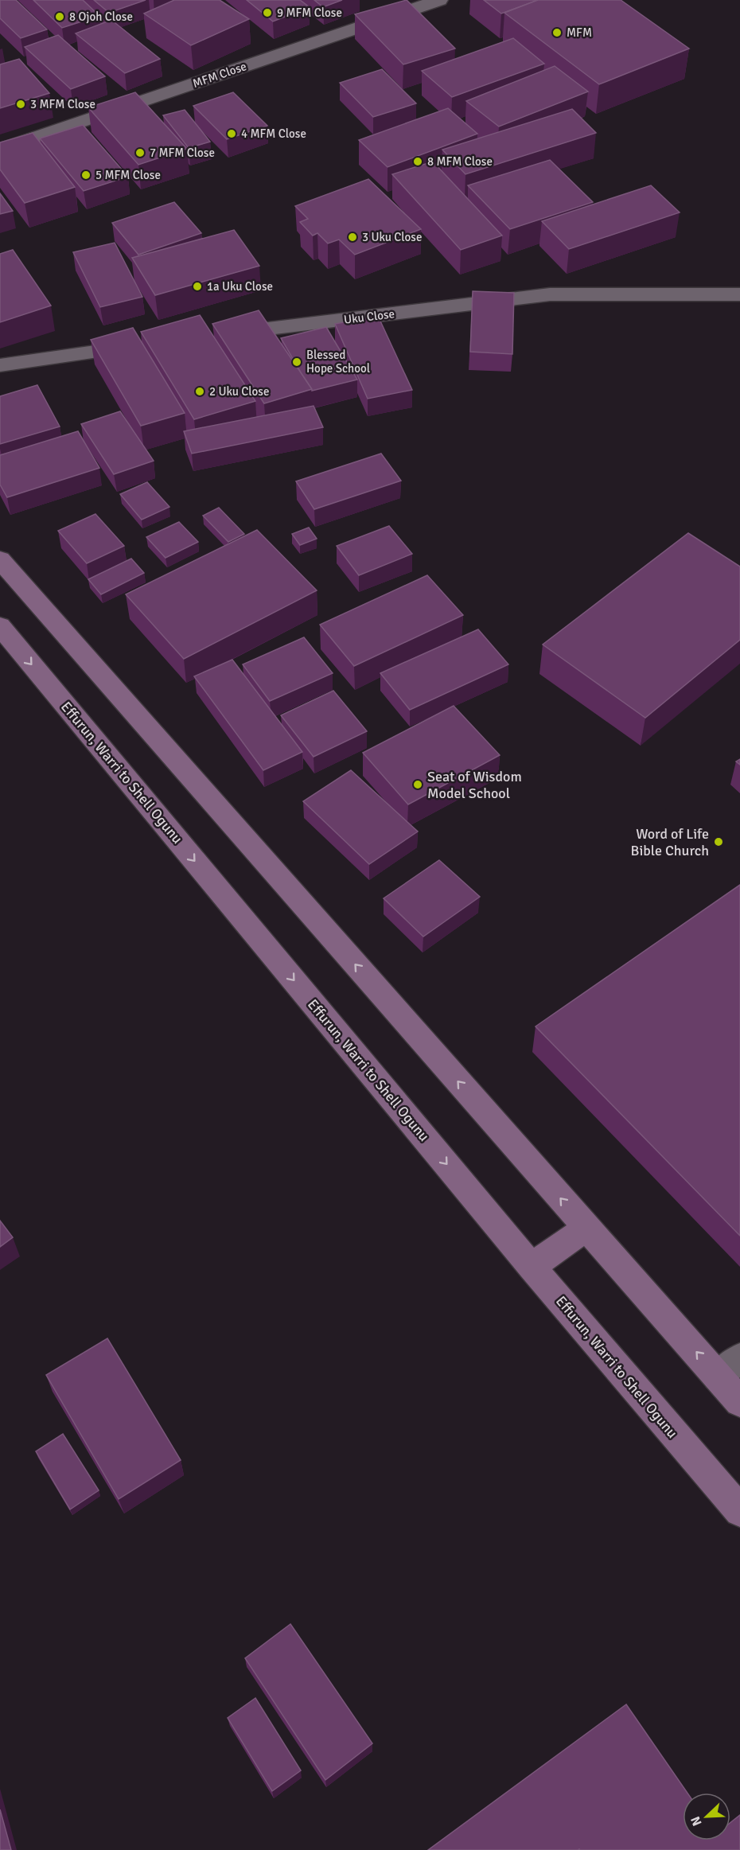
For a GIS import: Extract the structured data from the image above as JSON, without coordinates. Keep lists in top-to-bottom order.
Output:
{
  "streets": {
    "main road": ["Effurun, Warri to Shell Ogunu"],
    "street": ["MFM Close", "Uku Close"]
  },
  "places": [
    "9 MFM Close",
    "8 Ojoh Close",
    "MFM",
    "3 MFM Close",
    "4 MFM Close",
    "7 MFM Close",
    "8 MFM Close",
    "5 MFM Close",
    "3 Uku Close",
    "1a Uku Close",
    "Blessed Hope School",
    "2 Uku Close",
    "Seat of Wisdom Model School",
    "Word of Life Bible Church"
  ],
  "north": "bottom left"
}
